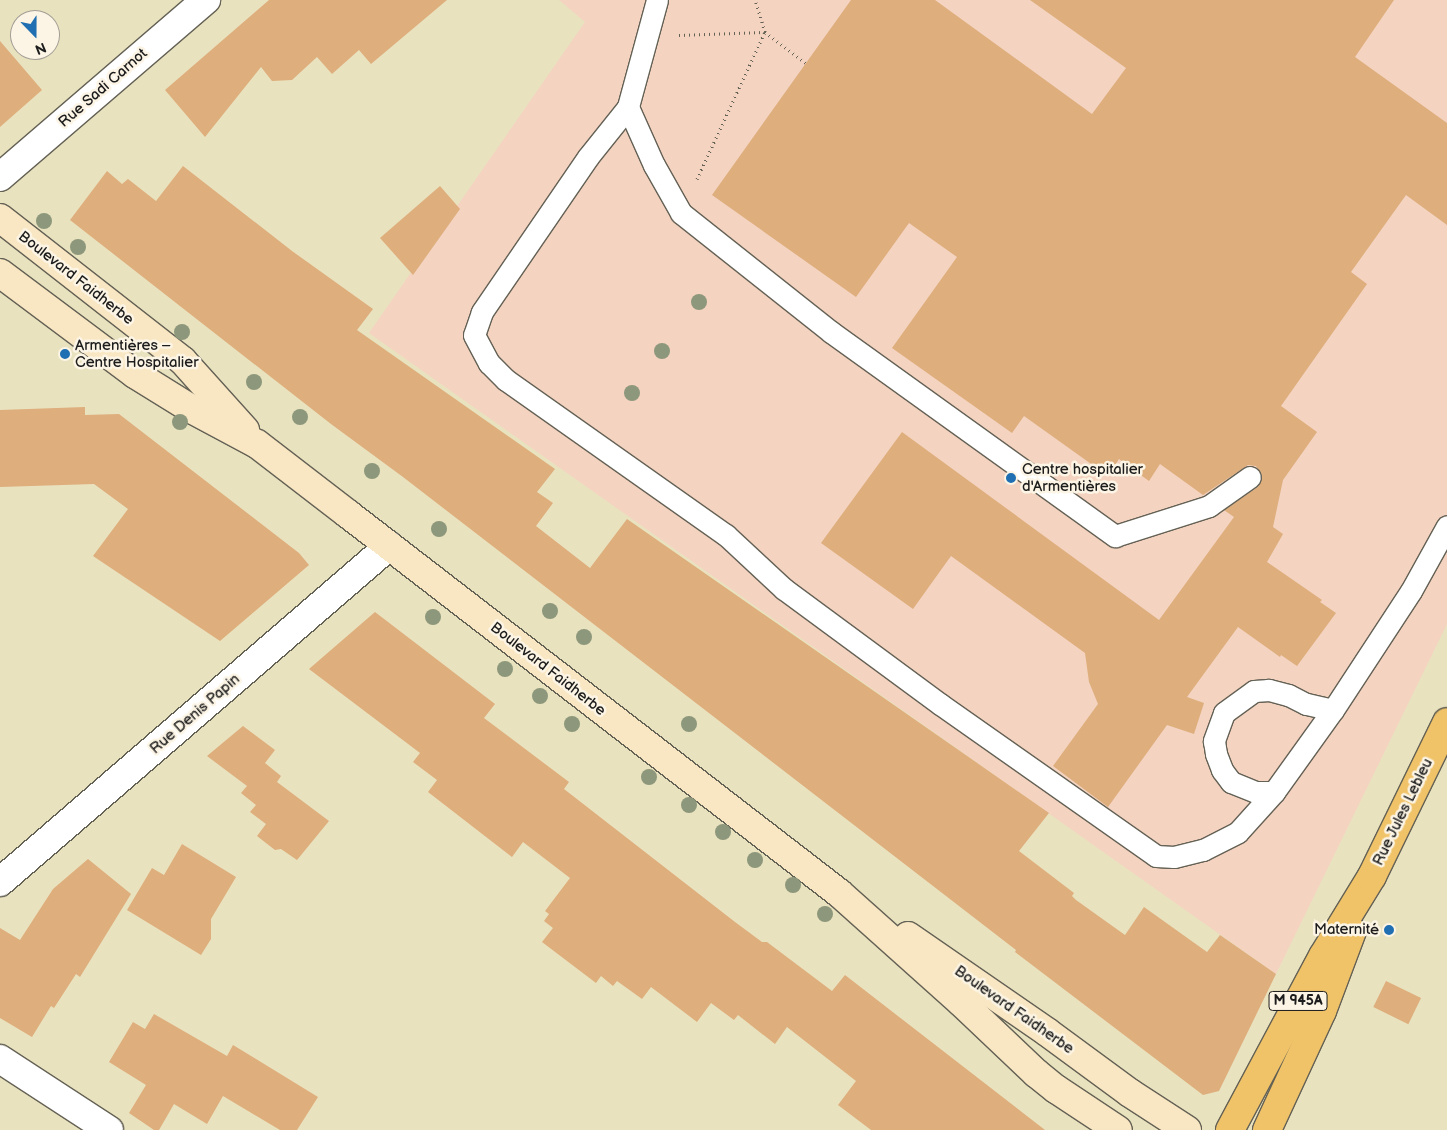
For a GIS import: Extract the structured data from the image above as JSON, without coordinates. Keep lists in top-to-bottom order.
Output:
{
  "streets": {
    "main road": ["Rue Jules Lebleu", "M 945A"],
    "street": ["Rue Sadi Carnot", "Boulevard Faidherbe", "Rue Denis Papin"]
  },
  "crossings": [
    ["Boulevard Faidherbe", "Rue Denis Papin"]
  ],
  "places": ["Armentières – Centre Hospitalier", "Centre hospitalier d'Armentières", "Maternité"],
  "north": "bottom"
}
